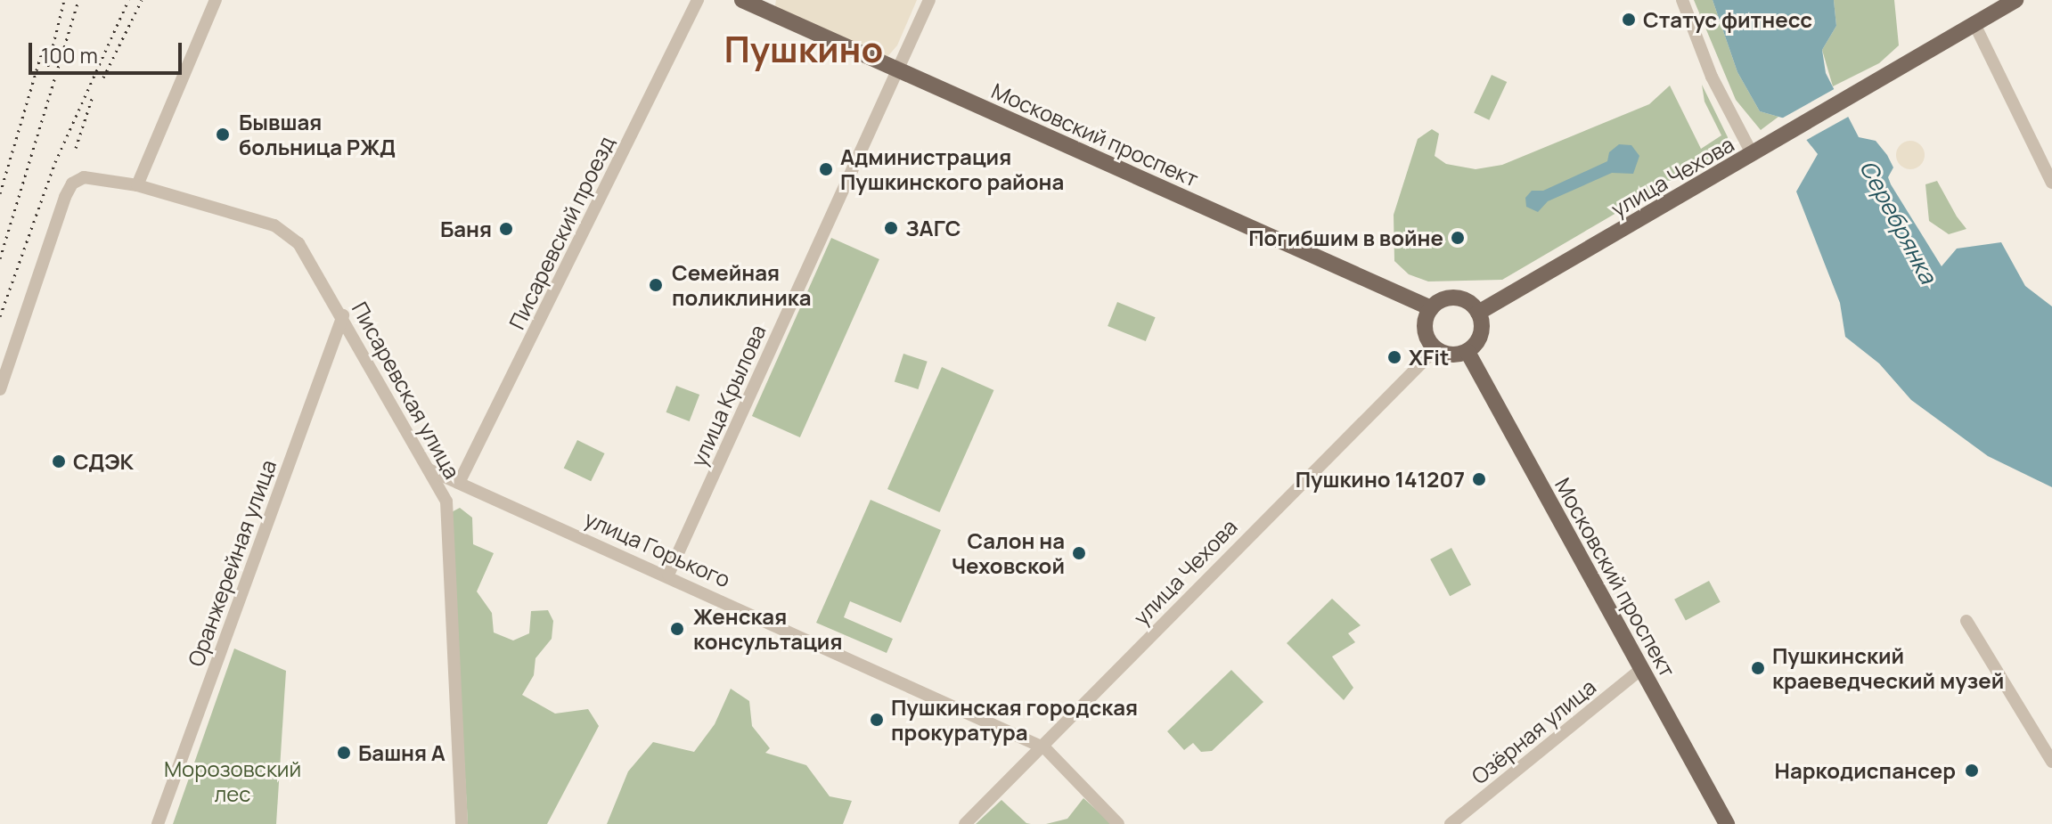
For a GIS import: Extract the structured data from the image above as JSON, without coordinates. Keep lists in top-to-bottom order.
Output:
{
  "streets": {
    "main road": ["Московский проспект", "улица Чехова"],
    "street": [
      "Писаревский проезд",
      "Писаревская улица",
      "улица Крылова",
      "улица Горького",
      "Оранжерейная улица",
      "Озёрная улица"
    ]
  },
  "crossings": [
    ["Московский проспект", "улица Чехова"],
    ["Московский проспект", "улица Крылова"],
    ["Московский проспект", "Озёрная улица"],
    ["улица Чехова", "улица Горького"],
    ["Писаревский проезд", "улица Горького"],
    ["Писаревская улица", "улица Горького"],
    ["Писаревская улица", "Оранжерейная улица"],
    ["улица Крылова", "улица Горького"]
  ],
  "districts": ["Пушкино"],
  "water": ["Серебрянка"],
  "parks": ["Морозовский лес"],
  "places": [
    "Статус фитнесс",
    "Бывшая больница РЖД",
    "Администрация Пушкинского района",
    "ЗАГС",
    "Баня",
    "Погибшим в войне",
    "Семейная поликлиника",
    "XFit",
    "СДЭК",
    "Пушкино 141207",
    "Салон на Чеховской",
    "Женская консультация",
    "Пушкинский краеведческий музей",
    "Пушкинская городская прокуратура",
    "Башня А",
    "Наркодиспансер"
  ],
  "scale_bar": "100 m"
}
